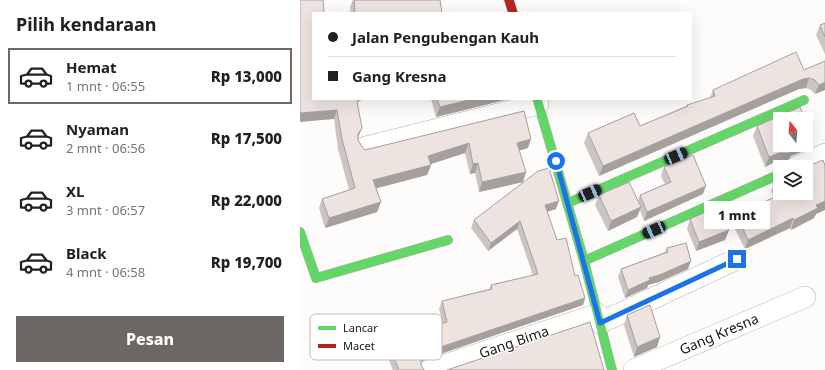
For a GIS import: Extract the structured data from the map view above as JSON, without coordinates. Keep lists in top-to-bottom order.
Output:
{
  "streets": {
    "street": ["Gang Kresna", "Gang Bima"]
  },
  "legend": ["Lancar", "Macet"],
  "north": "top",
  "page": {
    "heading": "Pilih kendaraan",
    "banner": ["Jalan Pengubengan Kauh", "Gang Kresna"],
    "list": [
      {
        "name": "Hemat",
        "note": "1 mnt · 06:55",
        "value": "Rp 13,000"
      },
      {
        "name": "Nyaman",
        "note": "2 mnt · 06:56",
        "value": "Rp 17,500"
      },
      {
        "name": "XL",
        "note": "3 mnt · 06:57",
        "value": "Rp 22,000"
      },
      {
        "name": "Black",
        "note": "4 mnt · 06:58",
        "value": "Rp 19,700"
      }
    ],
    "bubble": "1 mnt",
    "buttons": "Pesan"
  }
}
